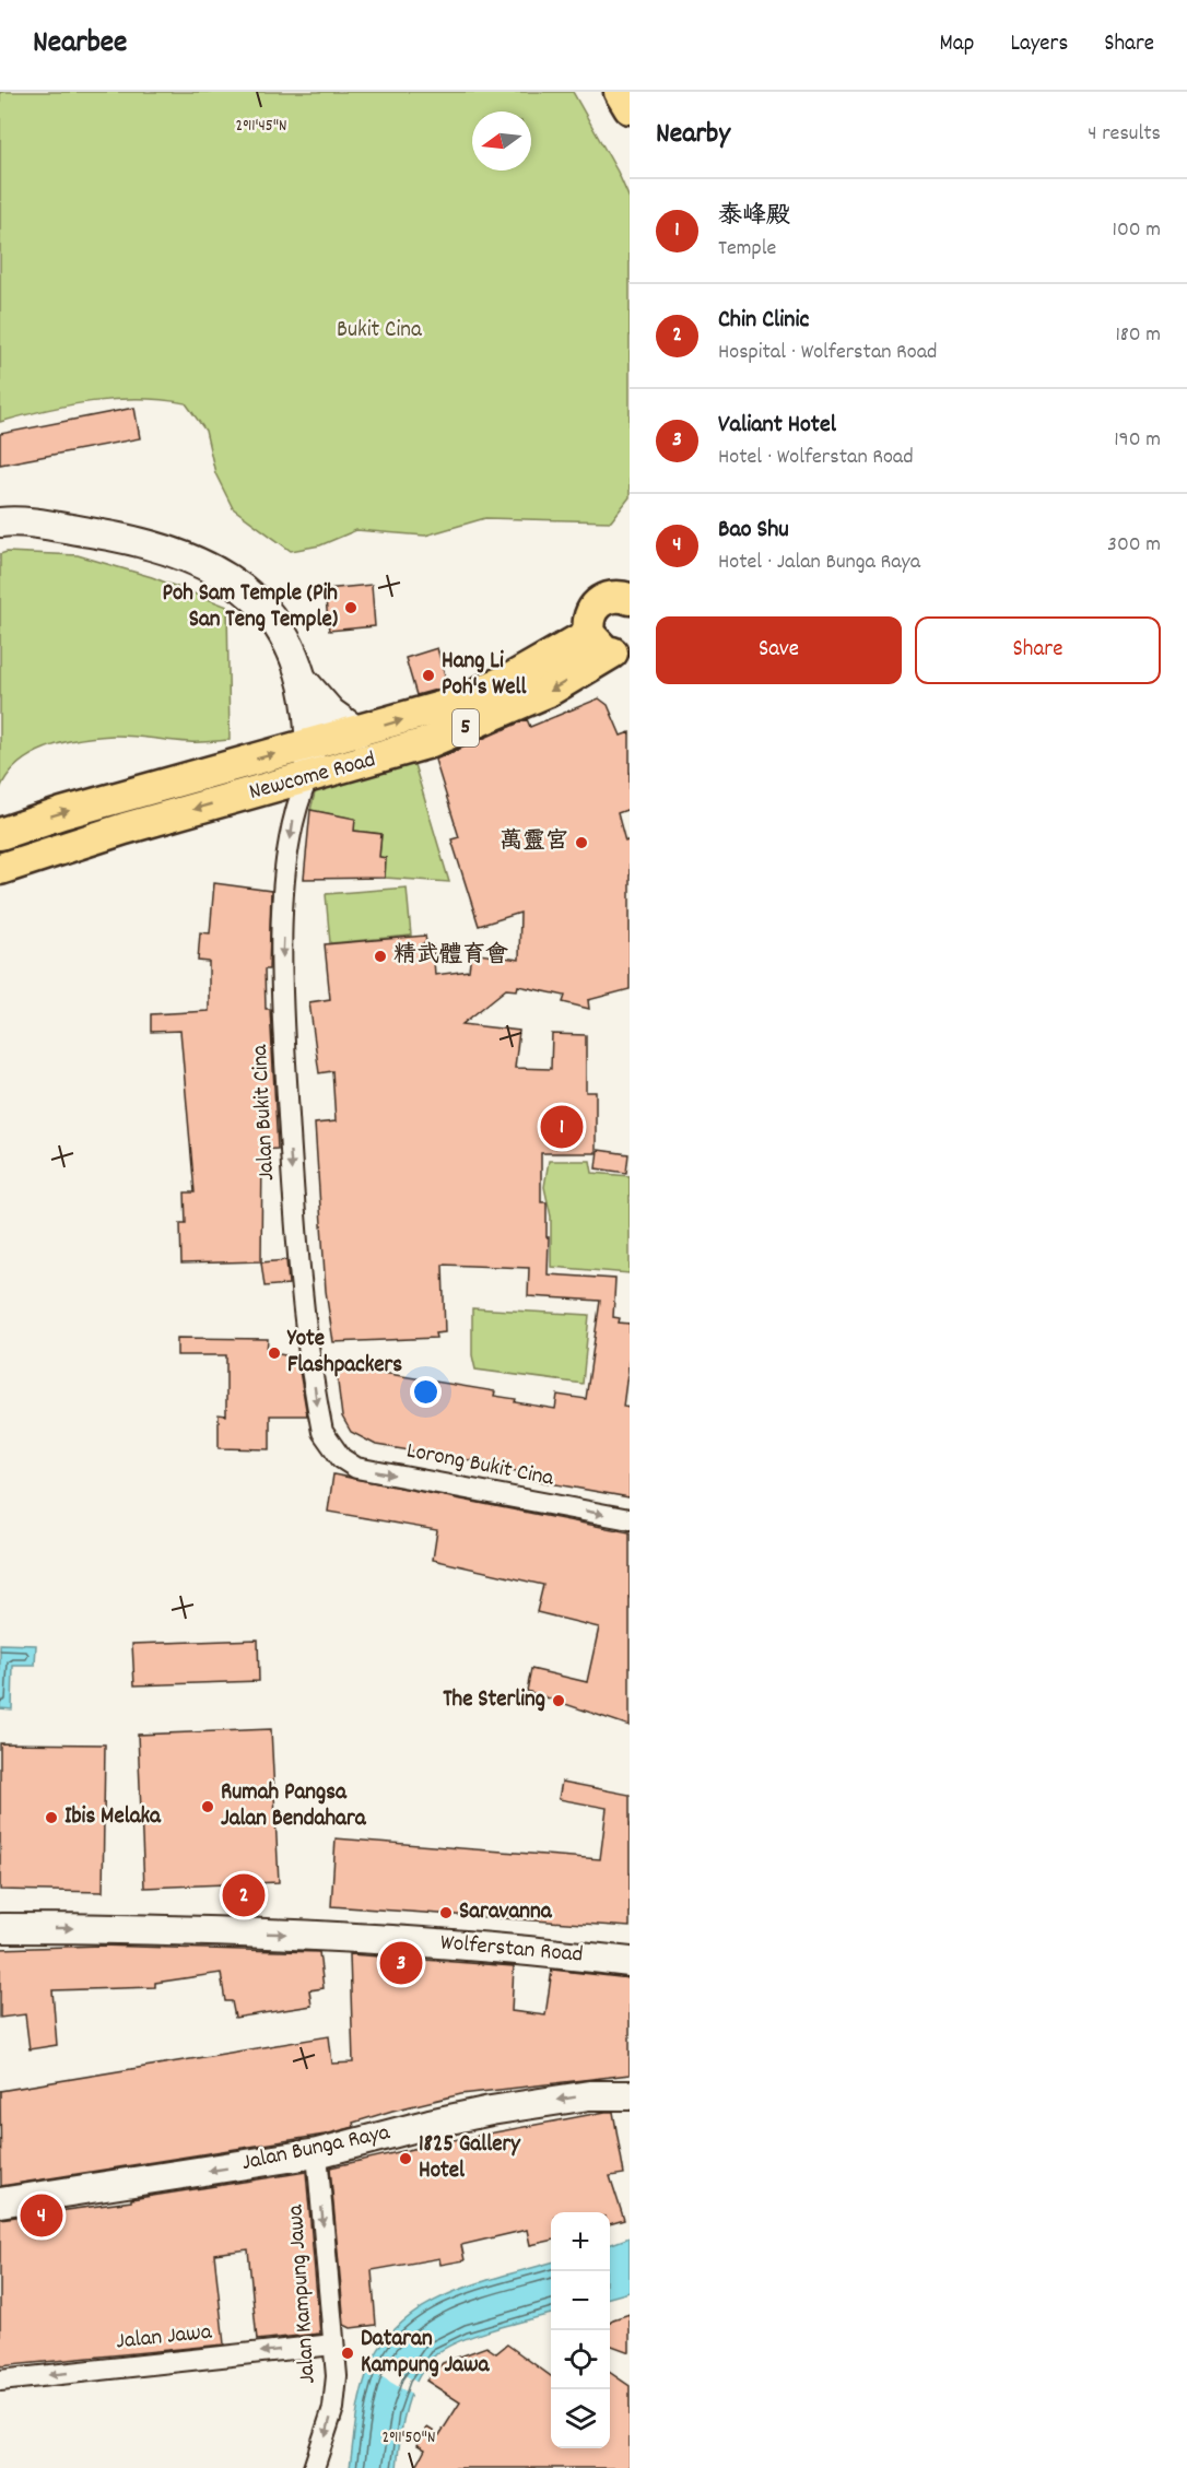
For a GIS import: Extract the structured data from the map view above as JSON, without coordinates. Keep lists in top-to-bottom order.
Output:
{
  "streets": {
    "main road": [
      "5",
      "Newcome Road",
      "Wolferstan Road",
      "Jalan Bunga Raya"
    ],
    "street": [
      "Jalan Bukit Cina",
      "Lorong Bukit Cina",
      "Jalan Kampung Jawa",
      "Jalan Jawa"
    ]
  },
  "crossings": [
    ["Newcome Road", "Jalan Bukit Cina"],
    ["Jalan Bukit Cina", "Lorong Bukit Cina"],
    ["Jalan Bunga Raya", "Jalan Kampung Jawa"],
    ["Jalan Kampung Jawa", "Jalan Jawa"]
  ],
  "one_way": [
    "Jalan Bukit Cina",
    "Lorong Bukit Cina",
    "Wolferstan Road",
    "Jalan Bunga Raya",
    "Jalan Kampung Jawa",
    "Jalan Jawa"
  ],
  "parks": ["Bukit Cina"],
  "places": [
    "Poh Sam Temple (Pih San Teng Temple)",
    "Hang Li Poh's Well",
    "萬靈宮",
    "精武體育會",
    "Yote Flashpackers",
    "The Sterling",
    "Rumah Pangsa Jalan Bendahara",
    "Ibis Melaka",
    "Saravanna",
    "1825 Gallery Hotel",
    "Dataran Kampung Jawa"
  ],
  "north": "left",
  "page": {
    "header": "Nearbee",
    "nav": ["Map", "Layers", "Share"],
    "heading": ["Nearby", "4 results"],
    "list": [
      {
        "mark": "1",
        "name": "泰峰殿",
        "note": "Temple",
        "value": "100 m"
      },
      {
        "mark": "2",
        "name": "Chin Clinic",
        "note": "Hospital · Wolferstan Road",
        "value": "180 m"
      },
      {
        "mark": "3",
        "name": "Valiant Hotel",
        "note": "Hotel · Wolferstan Road",
        "value": "190 m"
      },
      {
        "mark": "4",
        "name": "Bao Shu",
        "note": "Hotel · Jalan Bunga Raya",
        "value": "300 m"
      }
    ],
    "buttons": ["Save", "Share"],
    "pins": [
      "1",
      "2",
      "3",
      "4"
    ],
    "map_buttons": ["+", "−"]
  },
  "coordinates": ["2°11'45\"N", "2°11'50\"N"]
}
